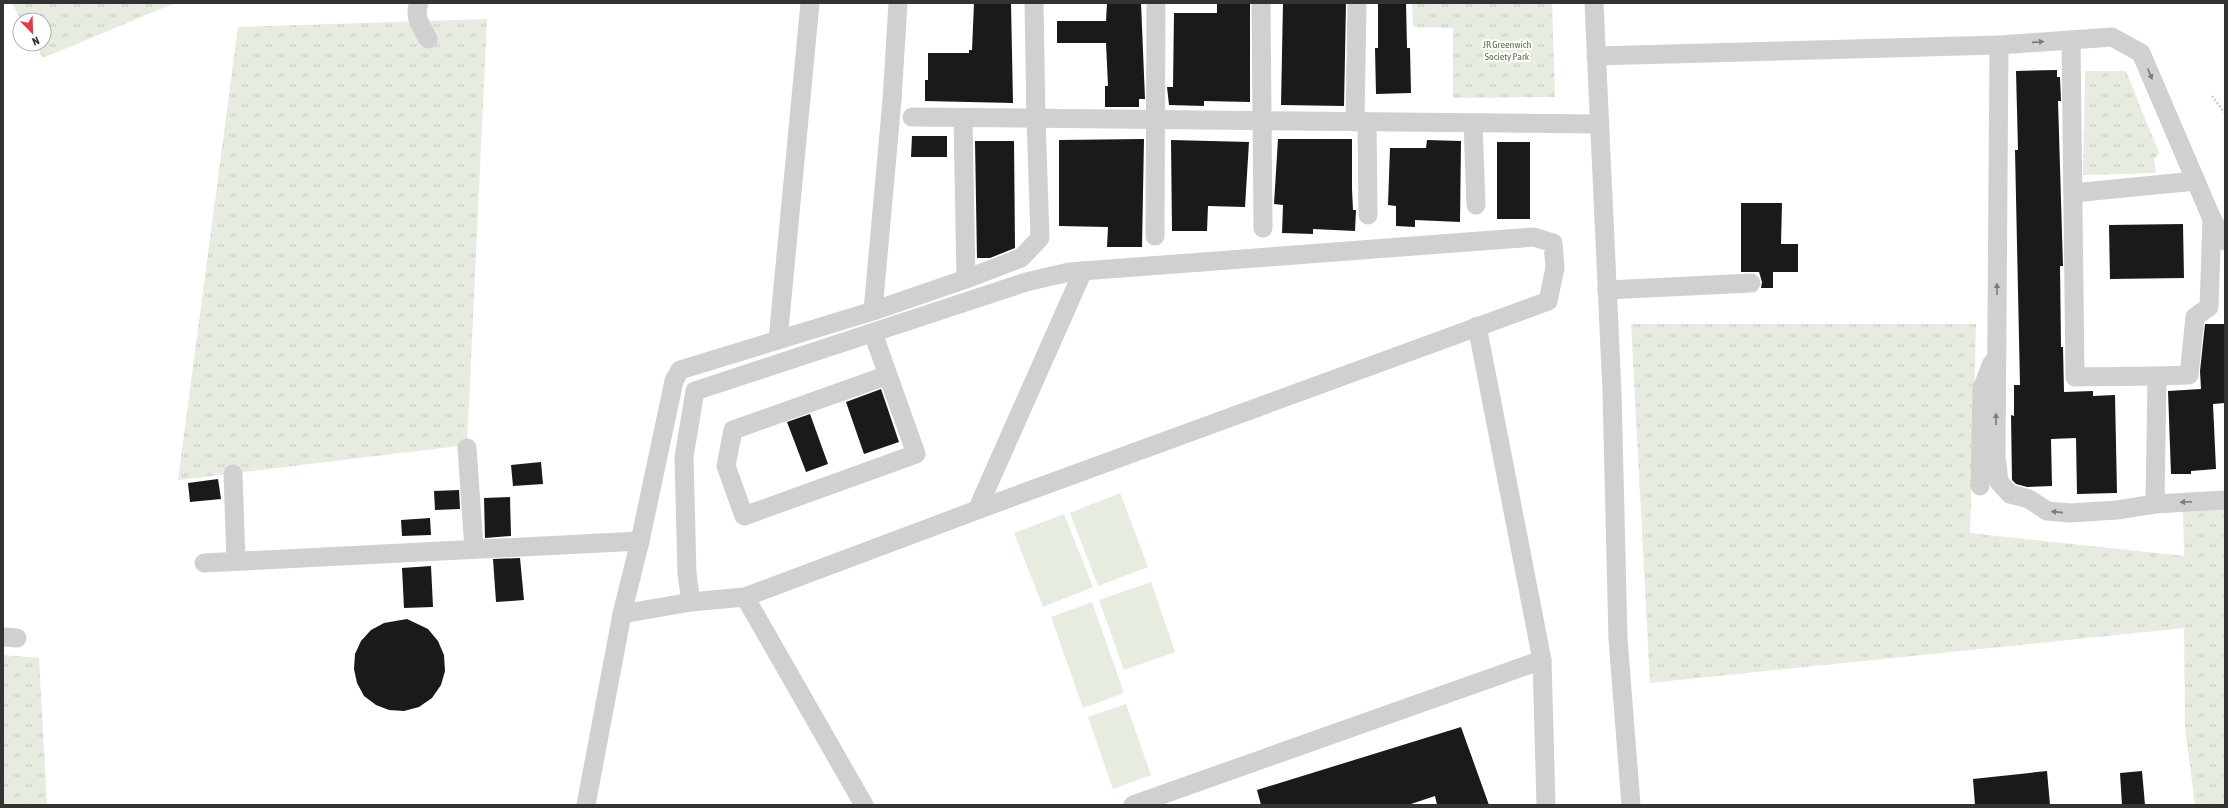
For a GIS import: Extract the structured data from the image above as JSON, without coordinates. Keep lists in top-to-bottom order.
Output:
{
  "parks": ["JR Greenwich Society Park"],
  "north": "bottom right"
}
